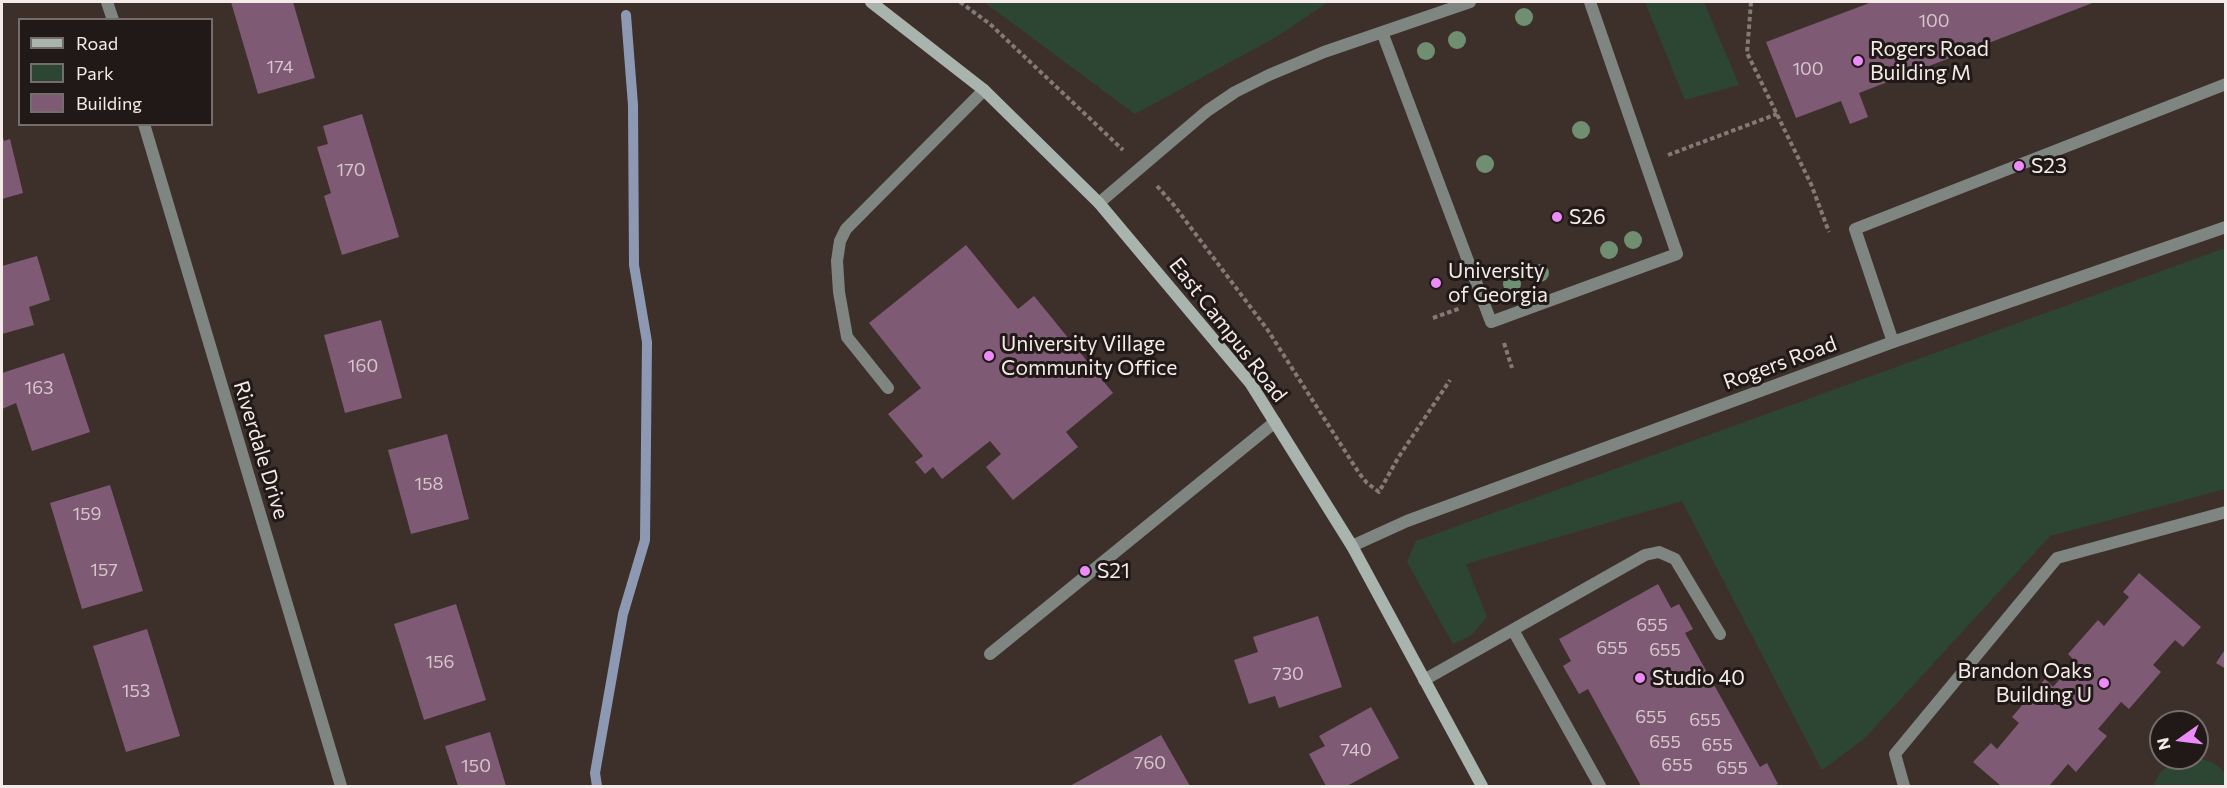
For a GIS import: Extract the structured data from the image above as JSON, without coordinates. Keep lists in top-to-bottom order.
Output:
{
  "streets": {
    "main road": ["East Campus Road"],
    "street": ["Rogers Road", "Riverdale Drive"]
  },
  "crossings": [
    ["East Campus Road", "Rogers Road"]
  ],
  "places": [
    "Rogers Road Building M",
    "S23",
    "S26",
    "University of Georgia",
    "University Village Community Office",
    "S21",
    "Studio 40",
    "Brandon Oaks Building U"
  ],
  "house_numbers": [
    "100",
    "174",
    "100",
    "170",
    "160",
    "163",
    "158",
    "159",
    "157",
    "655",
    "655",
    "655",
    "156",
    "730",
    "153",
    "655",
    "655",
    "655",
    "655",
    "740",
    "760",
    "655",
    "150",
    "655"
  ],
  "legend": ["Road", "Park", "Building"],
  "north": "left"
}
